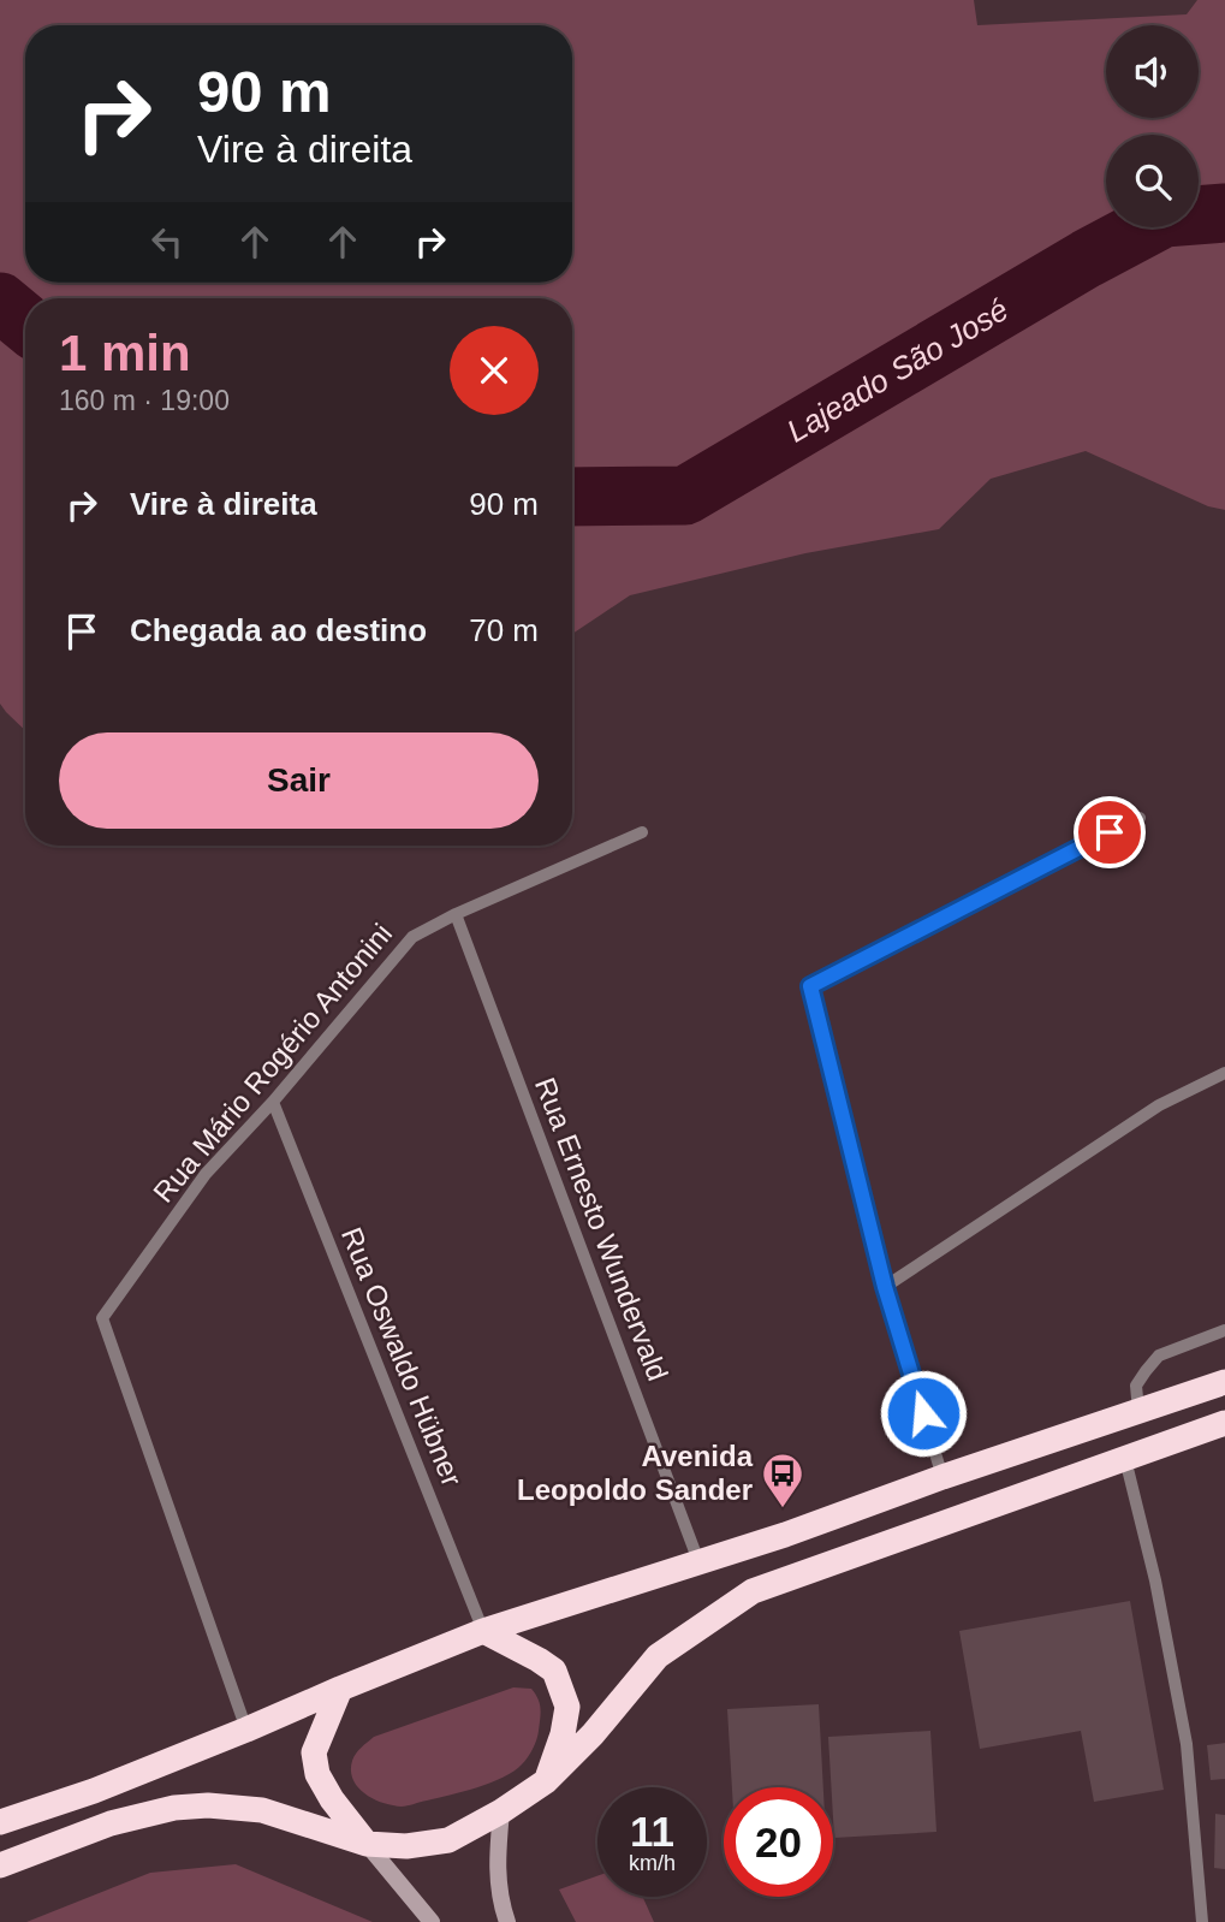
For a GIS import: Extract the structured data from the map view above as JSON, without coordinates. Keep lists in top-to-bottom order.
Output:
{
  "streets": {
    "lane": ["Rua Mário Rogério Antonini", "Rua Ernesto Wundervald", "Rua Oswaldo Hübner"]
  },
  "crossings": [
    ["Rua Mário Rogério Antonini", "Rua Ernesto Wundervald"],
    ["Rua Mário Rogério Antonini", "Rua Oswaldo Hübner"]
  ],
  "water": ["Lajeado São José"],
  "places": {
    "bus stop": ["Avenida Leopoldo Sander"]
  },
  "page": {
    "turn": ["90 m", "Vire à direita"],
    "heading": ["1 min", "160 m · 19:00"],
    "list": [
      {
        "name": "Vire à direita",
        "value": "90 m"
      },
      {
        "name": "Chegada ao destino",
        "value": "70 m"
      }
    ],
    "buttons": "Sair",
    "speed": "11 km/h",
    "limit": "20"
  }
}
